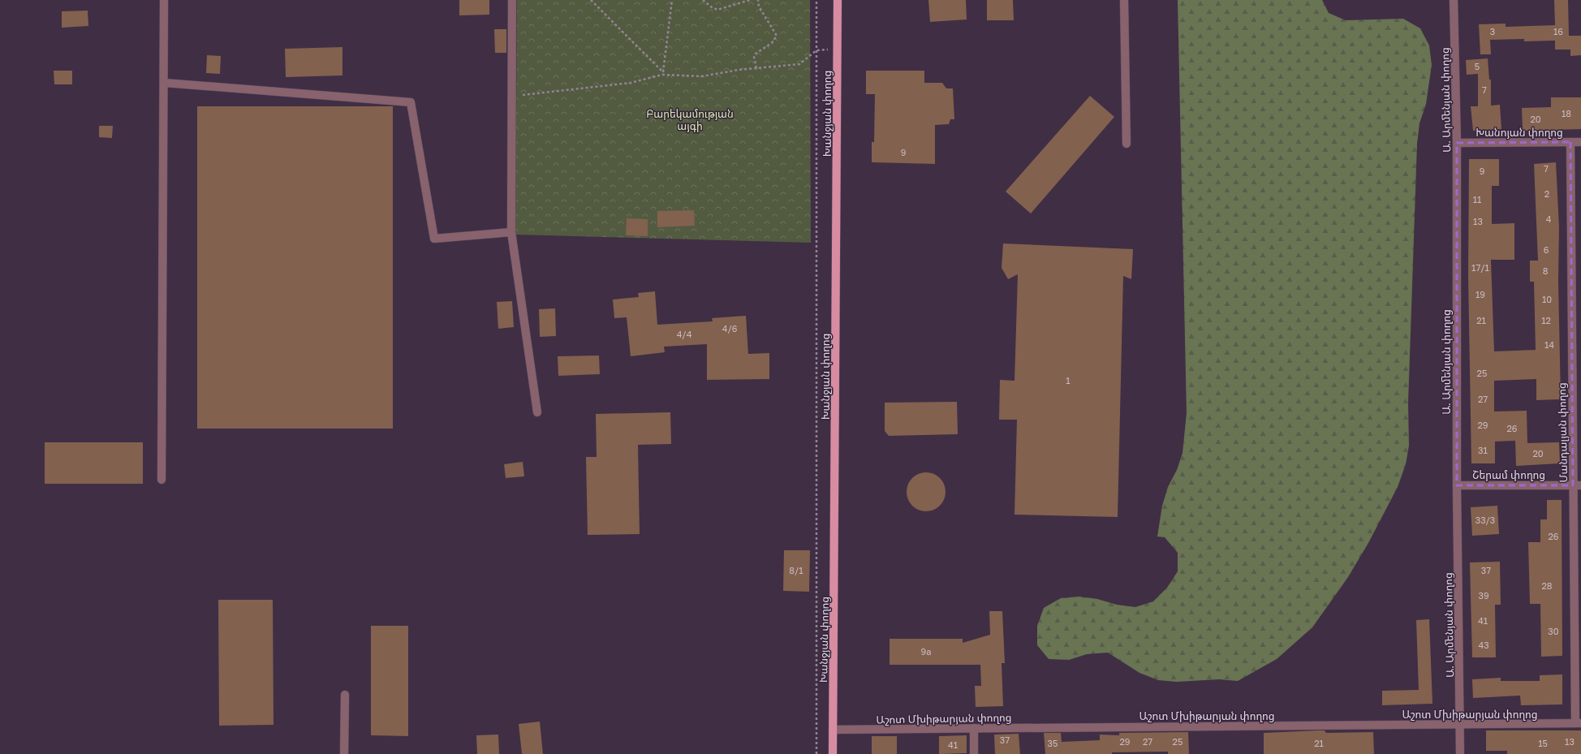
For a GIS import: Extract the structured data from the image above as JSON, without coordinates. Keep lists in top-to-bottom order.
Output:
{
  "streets": {
    "main road": ["Խանջյան փողոց"],
    "street": [
      "Ա. Արմենյան փողոց",
      "Խանոյան փողոց",
      "Մանդալյան փողոց",
      "Շերամ փողոց",
      "Աշոտ Մխիթարյան փողոց"
    ]
  },
  "crossings": [
    ["Ա. Արմենյան փողոց", "Խանոյան փողոց"],
    ["Ա. Արմենյան փողոց", "Շերամ փողոց"],
    ["Ա. Արմենյան փողոց", "Աշոտ Մխիթարյան փողոց"],
    ["Խանջյան փողոց", "Աշոտ Մխիթարյան փողոց"],
    ["Խանոյան փողոց", "Մանդալյան փողոց"],
    ["Մանդալյան փողոց", "Շերամ փողոց"],
    ["Մանդալյան փողոց", "Աշոտ Մխիթարյան փողոց"]
  ],
  "parks": ["Բարեկամության այգի"],
  "house_numbers": [
    "3",
    "16",
    "5",
    "7",
    "18",
    "20",
    "9",
    "7",
    "9",
    "2",
    "11",
    "4",
    "13",
    "6",
    "17/1",
    "8",
    "19",
    "10",
    "21",
    "12",
    "4/6",
    "4/4",
    "14",
    "25",
    "1",
    "27",
    "29",
    "26",
    "31",
    "20",
    "33/3",
    "26",
    "8/1",
    "37",
    "28",
    "39",
    "41",
    "30",
    "43",
    "9a",
    "37",
    "29",
    "27",
    "25",
    "13",
    "35",
    "21",
    "15",
    "41"
  ]
}
